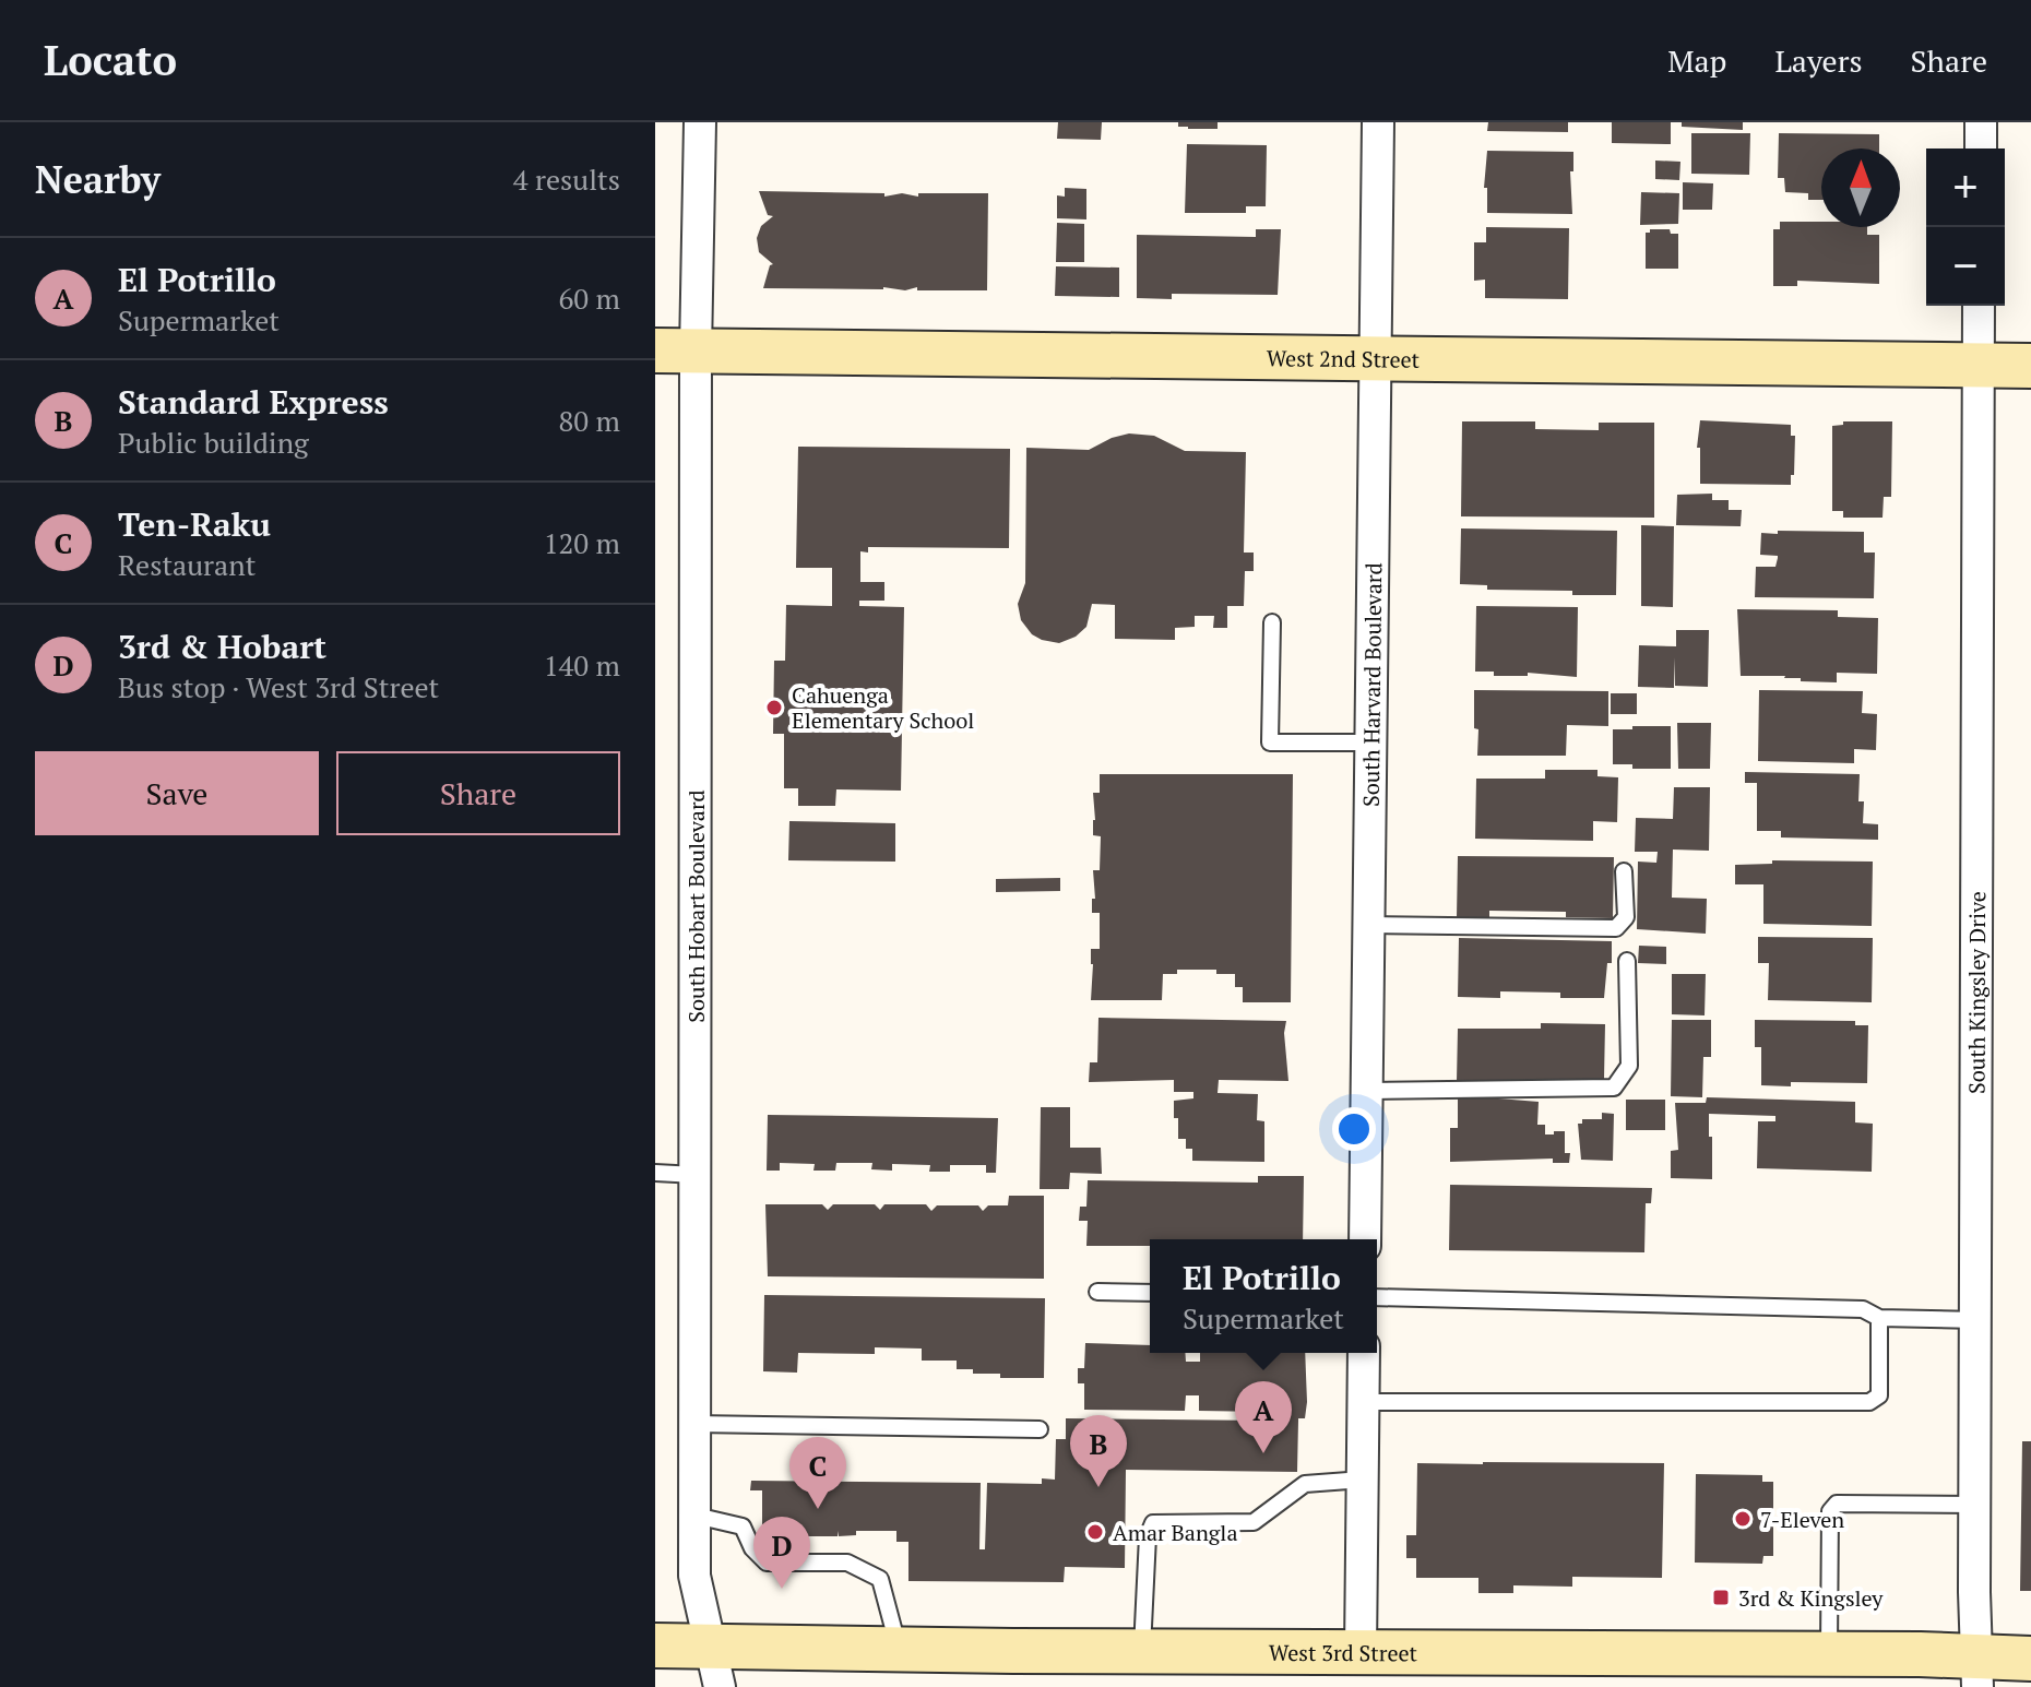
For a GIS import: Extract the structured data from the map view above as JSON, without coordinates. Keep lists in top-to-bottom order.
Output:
{
  "streets": {
    "main road": ["West 2nd Street", "West 3rd Street"],
    "street": ["South Harvard Boulevard", "South Hobart Boulevard", "South Kingsley Drive"]
  },
  "crossings": [
    ["West 2nd Street", "South Harvard Boulevard"],
    ["West 2nd Street", "South Hobart Boulevard"],
    ["West 2nd Street", "South Kingsley Drive"],
    ["South Hobart Boulevard", "West 3rd Street"],
    ["South Kingsley Drive", "West 3rd Street"]
  ],
  "places": {
    "other": ["Cahuenga Elementary School", "7-Eleven", "Amar Bangla"],
    "transit": ["3rd & Kingsley"]
  },
  "north": "top",
  "page": {
    "header": "Locato",
    "nav": ["Map", "Layers", "Share"],
    "heading": ["Nearby", "4 results"],
    "map_buttons": ["+", "−"],
    "list": [
      {
        "mark": "A",
        "name": "El Potrillo",
        "note": "Supermarket",
        "value": "60 m"
      },
      {
        "mark": "B",
        "name": "Standard Express",
        "note": "Public building",
        "value": "80 m"
      },
      {
        "mark": "C",
        "name": "Ten-Raku",
        "note": "Restaurant",
        "value": "120 m"
      },
      {
        "mark": "D",
        "name": "3rd & Hobart",
        "note": "Bus stop · West 3rd Street",
        "value": "140 m"
      }
    ],
    "buttons": ["Save", "Share"],
    "popup": ["El Potrillo", "Supermarket"],
    "pins": [
      "A",
      "B",
      "C",
      "D"
    ]
  }
}
